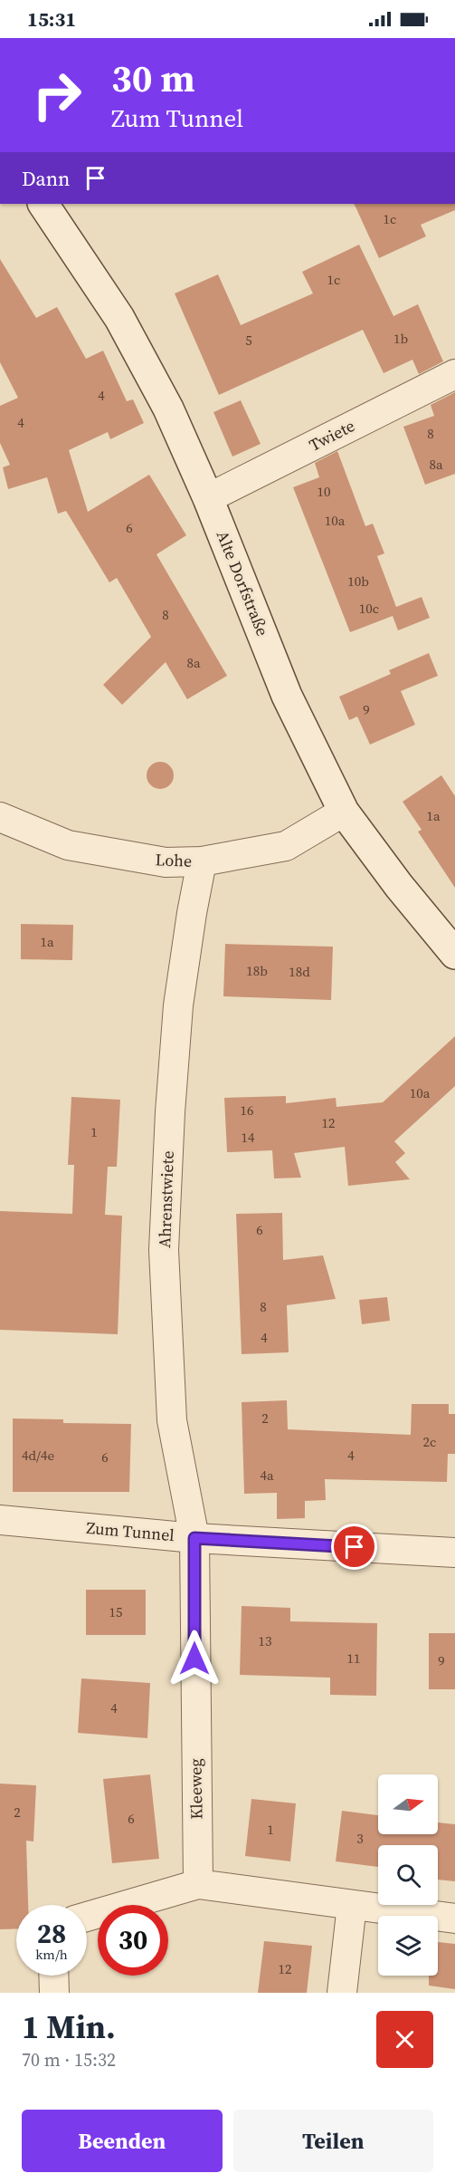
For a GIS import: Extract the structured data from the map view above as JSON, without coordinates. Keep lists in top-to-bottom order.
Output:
{
  "streets": {
    "street": [
      "Twiete",
      "Alte Dorfstraße",
      "Lohe",
      "Ahrenstwiete",
      "Zum Tunnel",
      "Kleeweg"
    ]
  },
  "crossings": [
    ["Twiete", "Alte Dorfstraße"],
    ["Alte Dorfstraße", "Lohe"],
    ["Lohe", "Ahrenstwiete"],
    ["Ahrenstwiete", "Zum Tunnel"],
    ["Ahrenstwiete", "Kleeweg"],
    ["Zum Tunnel", "Kleeweg"]
  ],
  "house_numbers": [
    "1c",
    "1c",
    "1b",
    "5",
    "4",
    "4",
    "8",
    "8a",
    "10",
    "10a",
    "6",
    "10b",
    "10c",
    "8",
    "8a",
    "9",
    "1a",
    "1a",
    "18b",
    "18d",
    "10a",
    "16",
    "12",
    "1",
    "14",
    "6",
    "8",
    "4",
    "2",
    "2c",
    "4d/4e",
    "4",
    "6",
    "4a",
    "15",
    "13",
    "11",
    "9",
    "4",
    "2",
    "6",
    "1",
    "3",
    "12"
  ],
  "north": "right",
  "page": {
    "status": "15:31",
    "turn": ["30 m", "Zum Tunnel"],
    "then": "Dann",
    "speed": "28 km/h",
    "limit": "30",
    "heading": ["1 Min.", "70 m · 15:32"],
    "buttons": ["Beenden", "Teilen"]
  }
}
